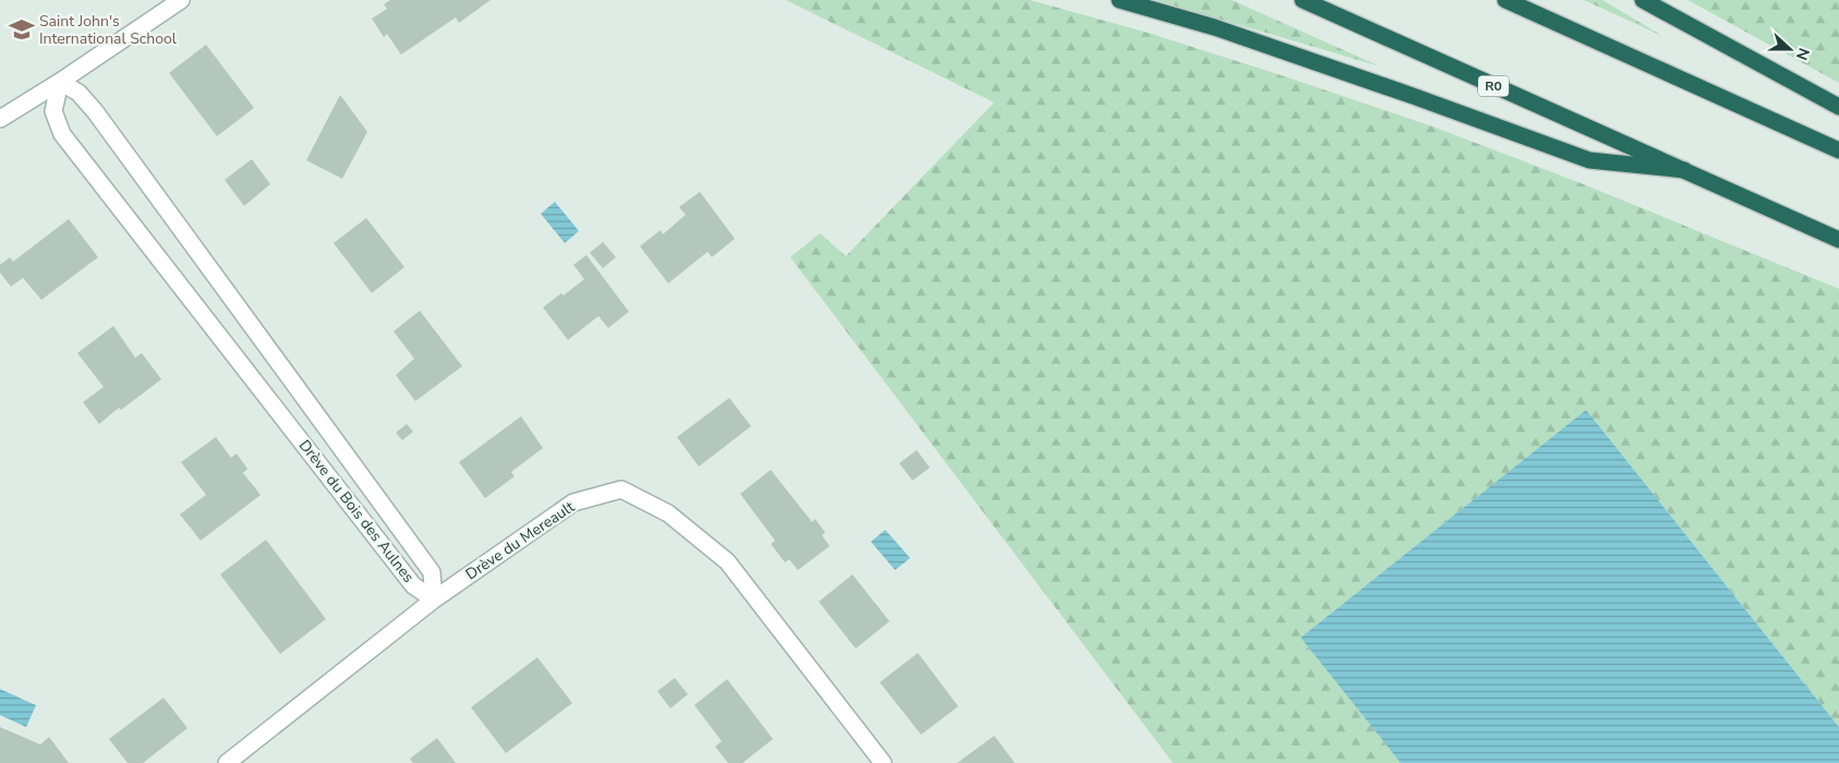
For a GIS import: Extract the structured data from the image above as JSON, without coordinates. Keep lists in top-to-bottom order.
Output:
{
  "streets": {
    "highway": ["R0"],
    "street": ["Drève du Bois des Aulnes", "Drève du Mereault"]
  },
  "crossings": [
    ["Drève du Bois des Aulnes", "Drève du Mereault"]
  ],
  "places": {
    "school or university": ["Saint John's International School"]
  },
  "north": "right"
}
